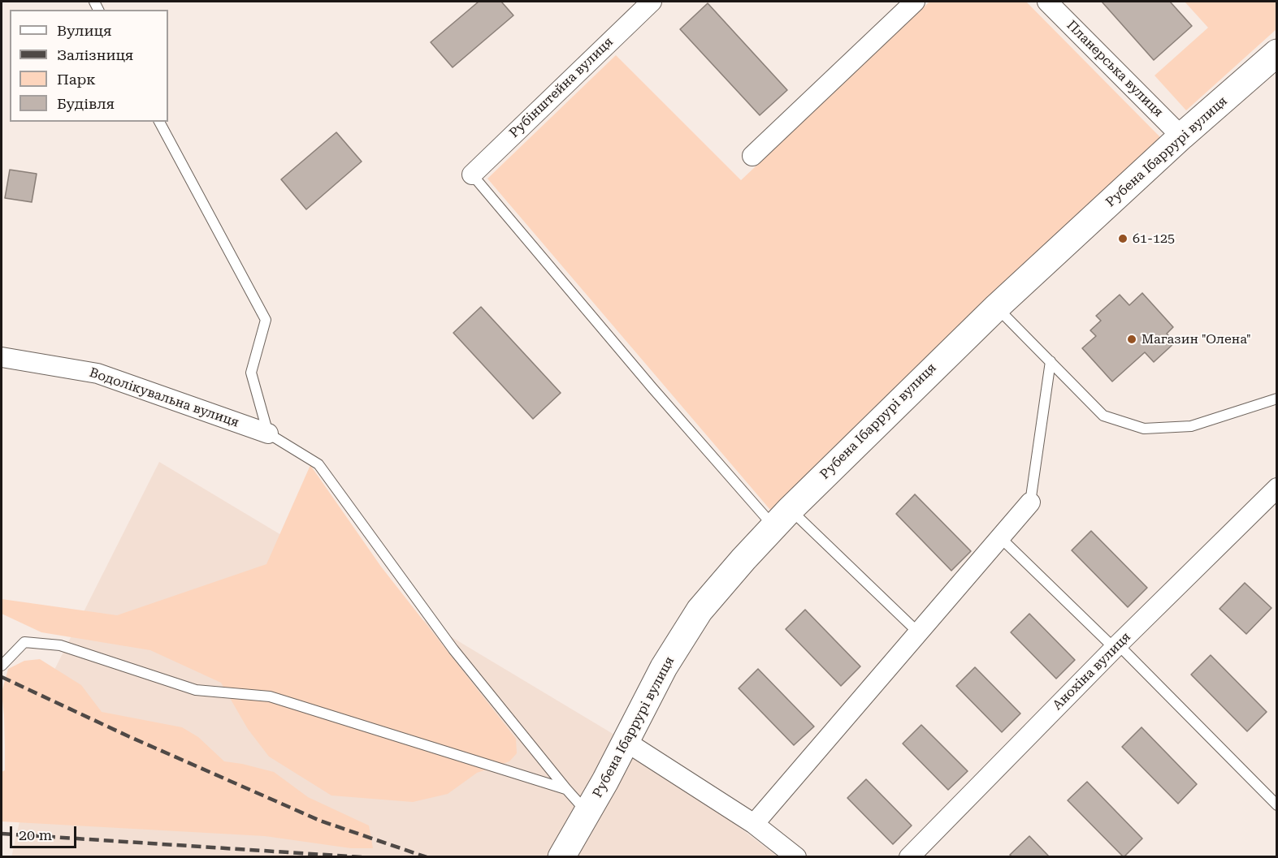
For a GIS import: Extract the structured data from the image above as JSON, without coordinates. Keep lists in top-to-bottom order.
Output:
{
  "streets": {
    "main road": ["Рубена Ібаррурі вулиця"],
    "street": [
      "Планерська вулиця",
      "Рубінштейна вулиця",
      "Водолікувальна вулиця",
      "Анохіна вулиця"
    ]
  },
  "crossings": [
    ["Планерська вулиця", "Рубена Ібаррурі вулиця"]
  ],
  "places": ["61-125", "Магазин \"Олена\""],
  "legend": [
    "Вулиця",
    "Залізниця",
    "Парк",
    "Будівля"
  ],
  "scale_bar": "20 m"
}
